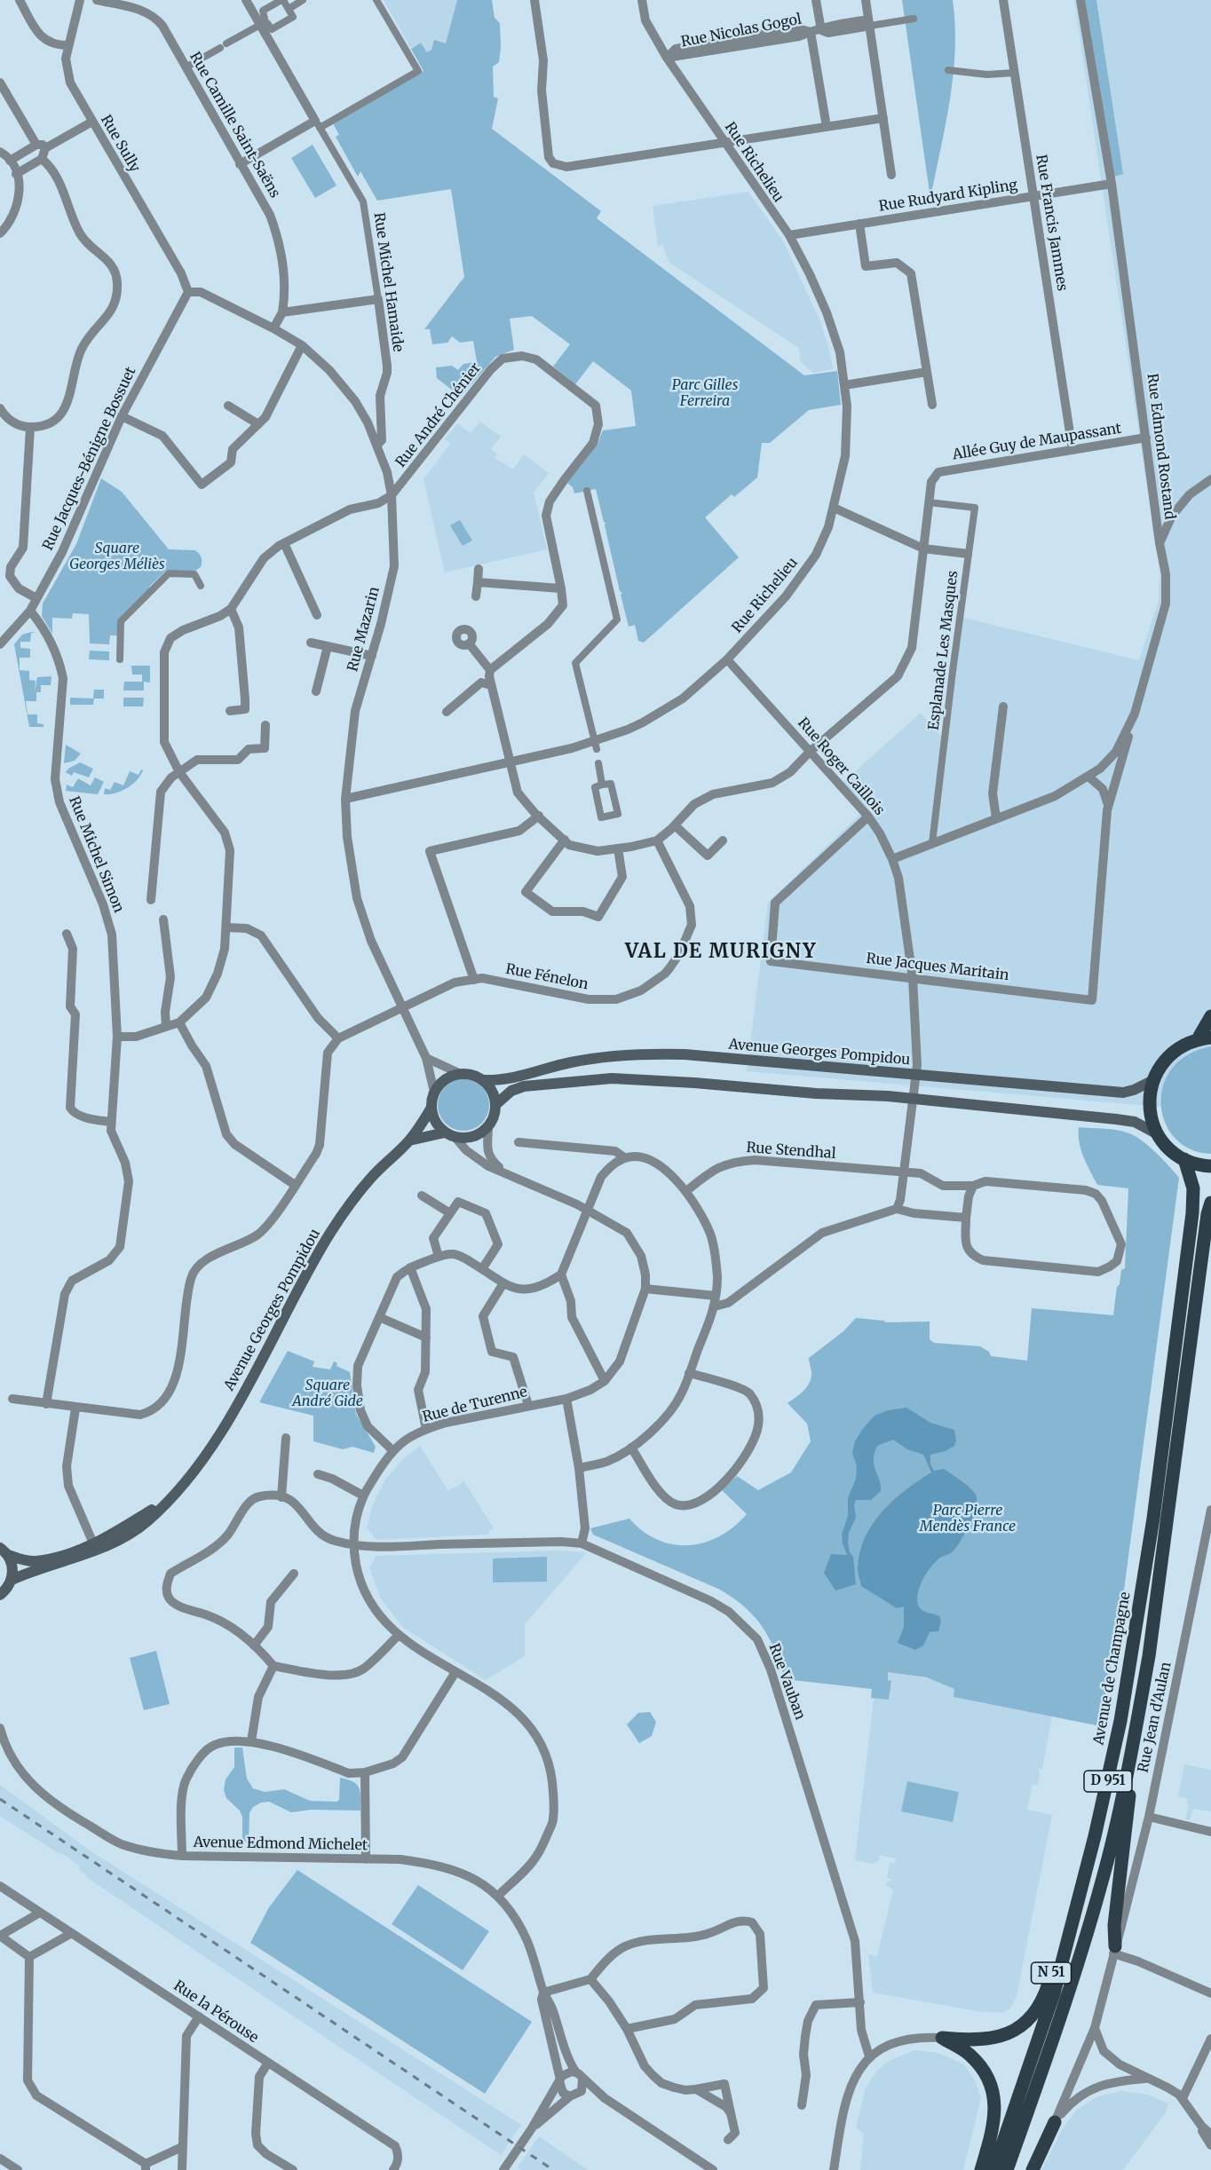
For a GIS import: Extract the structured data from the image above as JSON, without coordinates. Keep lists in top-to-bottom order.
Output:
{
  "streets": {
    "main road": [
      "Avenue Georges Pompidou",
      "Avenue de Champagne",
      "D 951",
      "N 51"
    ],
    "street": [
      "Rue Nicolas Gogol",
      "Rue Camille Saint-Saëns",
      "Rue Sully",
      "Rue Richelieu",
      "Rue Rudyard Kipling",
      "Rue Francis Jammes",
      "Rue Michel Hamaide",
      "Rue André Chénier",
      "Allée Guy de Maupassant",
      "Rue Edmond Rostand",
      "Rue Jacques-Bénigne Bossuet",
      "Rue Mazarin",
      "Esplanade Les Masques",
      "Rue Roger Caillois",
      "Rue Michel Simon",
      "Rue Jacques Maritain",
      "Rue Fénelon",
      "Rue Stendhal",
      "Rue de Turenne",
      "Rue Vauban",
      "Rue Jean d'Aulan",
      "Avenue Edmond Michelet",
      "Rue la Pérouse"
    ]
  },
  "crossings": [
    ["Rue Nicolas Gogol", "Rue Richelieu"],
    ["Rue Sully", "Rue Jacques-Bénigne Bossuet"],
    ["Rue Sully", "Rue Mazarin"],
    ["Rue Richelieu", "Rue Rudyard Kipling"],
    ["Rue Richelieu", "Rue Mazarin"],
    ["Rue Richelieu", "Rue Roger Caillois"],
    ["Rue Rudyard Kipling", "Rue Francis Jammes"],
    ["Rue Rudyard Kipling", "Rue Edmond Rostand"],
    ["Rue Francis Jammes", "Allée Guy de Maupassant"],
    ["Rue Michel Hamaide", "Rue Mazarin"],
    ["Rue André Chénier", "Rue Mazarin"],
    ["Allée Guy de Maupassant", "Rue Edmond Rostand"],
    ["Allée Guy de Maupassant", "Esplanade Les Masques"],
    ["Allée Guy de Maupassant", "Rue Roger Caillois"],
    ["Allée Guy de Maupassant", "Rue Fénelon"],
    ["Rue Edmond Rostand", "Esplanade Les Masques"],
    ["Rue Edmond Rostand", "Rue Roger Caillois"],
    ["Rue Edmond Rostand", "Rue Jacques Maritain"],
    ["Rue Jacques-Bénigne Bossuet", "Rue Mazarin"],
    ["Rue Jacques-Bénigne Bossuet", "Rue Michel Simon"],
    ["Rue Mazarin", "Rue Fénelon"],
    ["Rue Mazarin", "Avenue Georges Pompidou"],
    ["Rue Mazarin", "Rue de Turenne"],
    ["Rue Roger Caillois", "Rue Jacques Maritain"],
    ["Rue Roger Caillois", "Avenue Georges Pompidou"],
    ["Rue Roger Caillois", "Rue Stendhal"],
    ["Avenue Georges Pompidou", "Rue de Turenne"],
    ["Rue de Turenne", "Rue Vauban"],
    ["Rue de Turenne", "Avenue Edmond Michelet"],
    ["Avenue de Champagne", "N 51"]
  ],
  "districts": ["VAL DE MURIGNY"],
  "parks": [
    "Parc Gilles Ferreira",
    "Square Georges Méliès",
    "Square André Gide",
    "Parc Pierre Mendès France"
  ]
}
